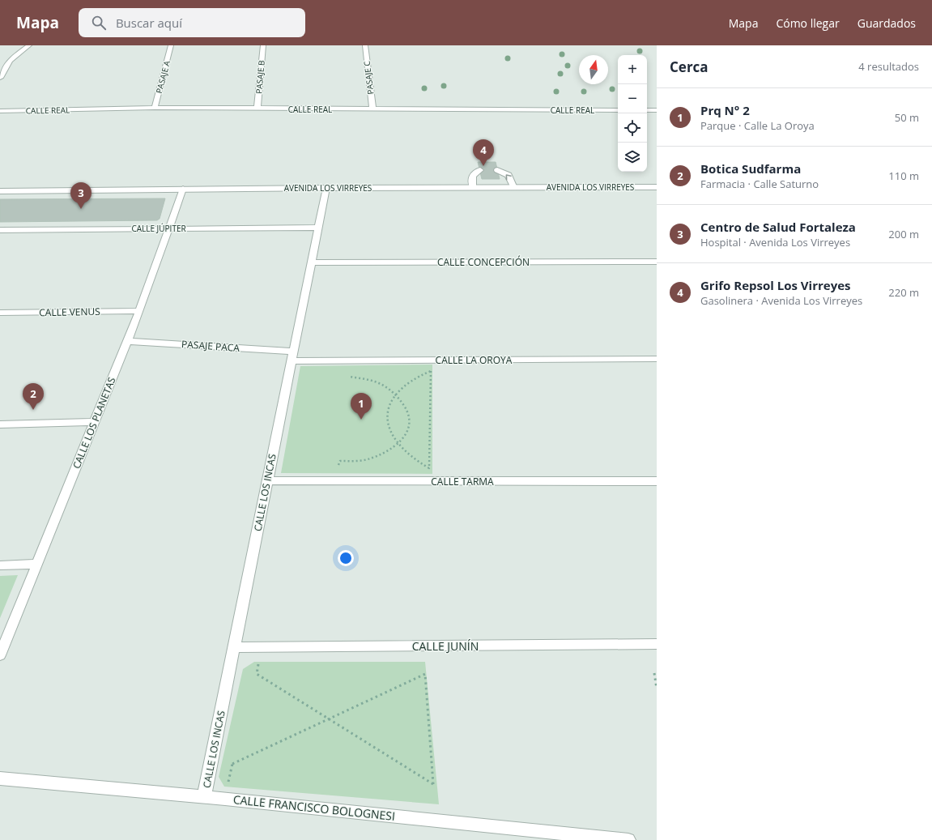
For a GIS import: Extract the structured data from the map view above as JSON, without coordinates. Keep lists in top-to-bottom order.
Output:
{
  "streets": {
    "street": [
      "PASAJE A",
      "PASAJE B",
      "PASAJE C",
      "CALLE REAL",
      "AVENIDA LOS VIRREYES",
      "CALLE JÚPITER",
      "CALLE CONCEPCIÓN",
      "CALLE VENUS",
      "PASAJE PACA",
      "CALLE LA OROYA",
      "CALLE LOS PLANETAS",
      "CALLE TARMA",
      "CALLE LOS INCAS",
      "CALLE JUNÍN",
      "CALLE FRANCISCO BOLOGNESI"
    ]
  },
  "crossings": [
    ["PASAJE A", "CALLE REAL"],
    ["PASAJE B", "CALLE REAL"],
    ["PASAJE C", "CALLE REAL"],
    ["AVENIDA LOS VIRREYES", "CALLE LOS PLANETAS"],
    ["AVENIDA LOS VIRREYES", "CALLE LOS INCAS"],
    ["CALLE JÚPITER", "CALLE LOS PLANETAS"],
    ["CALLE JÚPITER", "CALLE LOS INCAS"],
    ["CALLE CONCEPCIÓN", "CALLE LOS INCAS"],
    ["CALLE VENUS", "CALLE LOS PLANETAS"],
    ["PASAJE PACA", "CALLE LA OROYA"],
    ["PASAJE PACA", "CALLE LOS PLANETAS"],
    ["PASAJE PACA", "CALLE LOS INCAS"],
    ["CALLE LA OROYA", "CALLE LOS INCAS"],
    ["CALLE TARMA", "CALLE LOS INCAS"],
    ["CALLE LOS INCAS", "CALLE JUNÍN"],
    ["CALLE LOS INCAS", "CALLE FRANCISCO BOLOGNESI"]
  ],
  "north": "top",
  "page": {
    "header": "Mapa",
    "search": "Buscar aquí",
    "nav": ["Mapa", "Cómo llegar", "Guardados"],
    "heading": ["Cerca", "4 resultados"],
    "map_buttons": ["+", "−"],
    "list": [
      {
        "mark": "1",
        "name": "Prq N° 2",
        "note": "Parque · Calle La Oroya",
        "value": "50 m"
      },
      {
        "mark": "2",
        "name": "Botica Sudfarma",
        "note": "Farmacia · Calle Saturno",
        "value": "110 m"
      },
      {
        "mark": "3",
        "name": "Centro de Salud Fortaleza",
        "note": "Hospital · Avenida Los Virreyes",
        "value": "200 m"
      },
      {
        "mark": "4",
        "name": "Grifo Repsol Los Virreyes",
        "note": "Gasolinera · Avenida Los Virreyes",
        "value": "220 m"
      }
    ],
    "pins": [
      "4",
      "3",
      "2",
      "1"
    ]
  }
}
